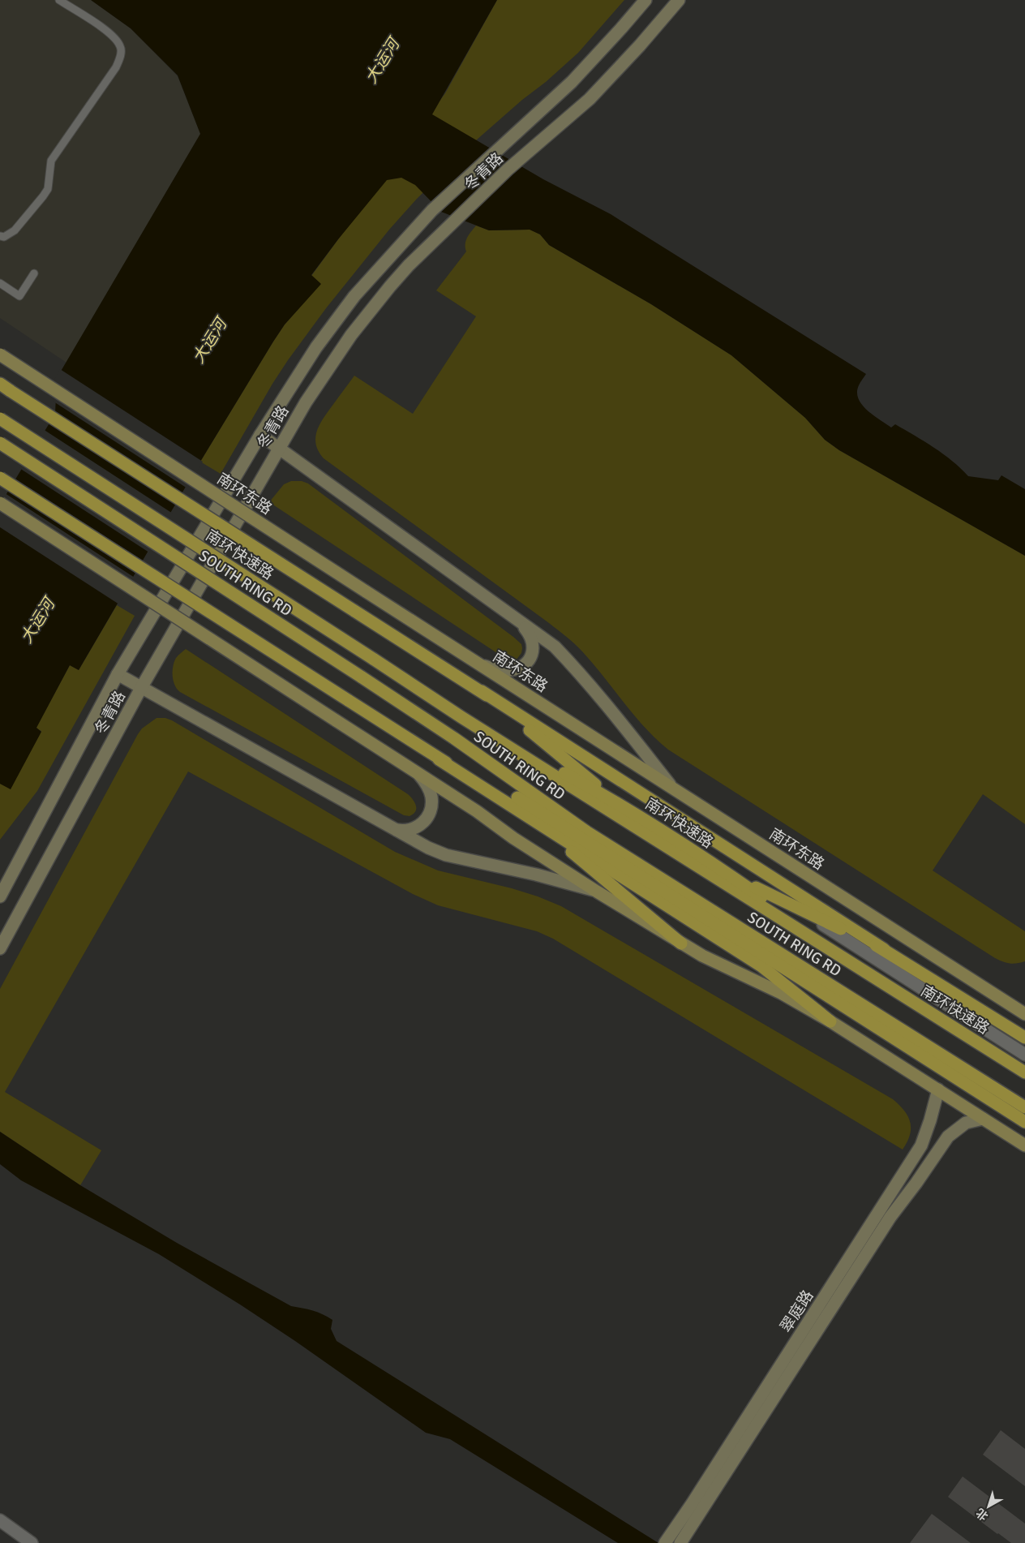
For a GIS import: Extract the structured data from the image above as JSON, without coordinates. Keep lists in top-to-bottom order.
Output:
{
  "streets": {
    "highway": ["南环快速路", "SOUTH RING RD"],
    "main road": ["冬青路", "南环东路", "翠庭路"]
  },
  "water": ["大运河"],
  "north": "bottom left"
}
